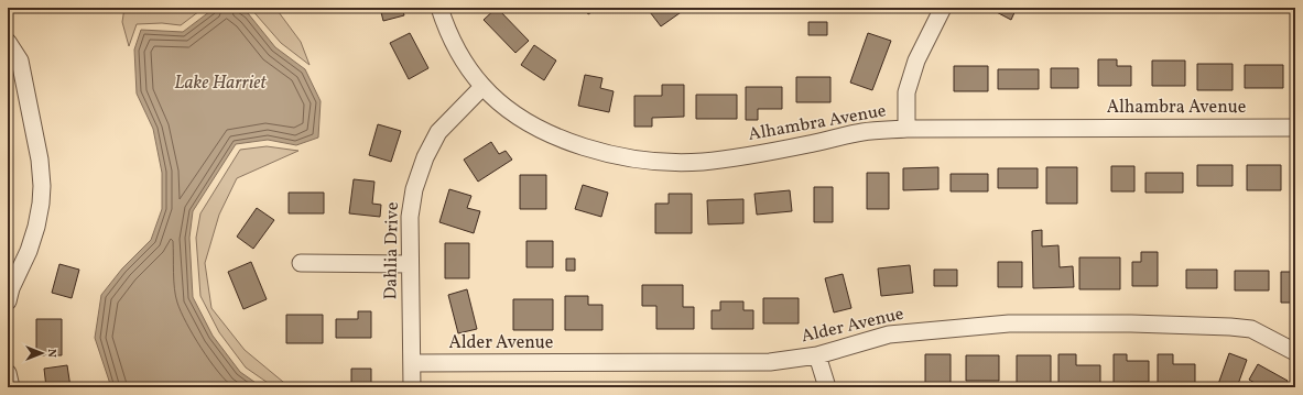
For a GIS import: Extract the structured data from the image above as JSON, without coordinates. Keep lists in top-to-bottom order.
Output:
{
  "streets": {
    "street": ["Alhambra Avenue", "Dahlia Drive", "Alder Avenue"]
  },
  "crossings": [
    ["Alhambra Avenue", "Dahlia Drive"],
    ["Dahlia Drive", "Alder Avenue"]
  ],
  "water": ["Lake Harriet"],
  "north": "right"
}
